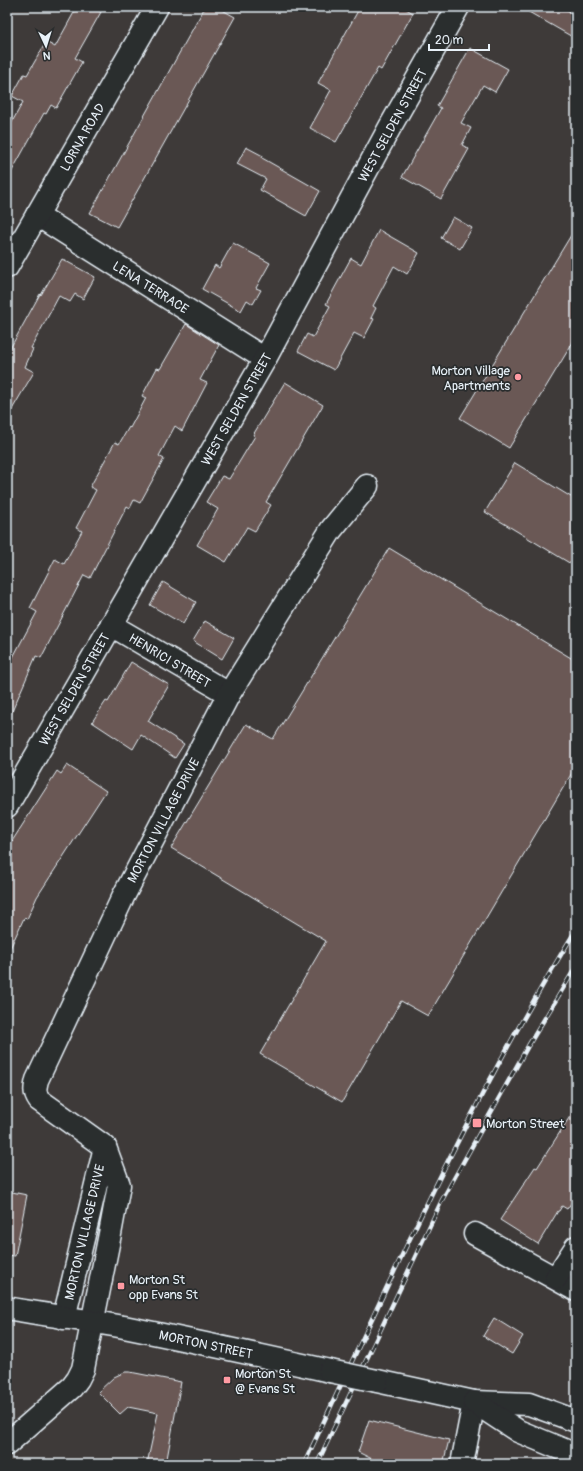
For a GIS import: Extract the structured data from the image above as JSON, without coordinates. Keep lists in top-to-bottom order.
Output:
{
  "streets": {
    "main road": [
      "WEST SELDEN STREET",
      "LORNA ROAD",
      "LENA TERRACE",
      "HENRICI STREET",
      "MORTON VILLAGE DRIVE",
      "MORTON STREET"
    ]
  },
  "crossings": [
    ["WEST SELDEN STREET", "LENA TERRACE"],
    ["WEST SELDEN STREET", "HENRICI STREET"],
    ["LORNA ROAD", "LENA TERRACE"],
    ["HENRICI STREET", "MORTON VILLAGE DRIVE"],
    ["MORTON VILLAGE DRIVE", "MORTON STREET"]
  ],
  "places": {
    "other": ["Morton Village Apartments"],
    "transit": ["Morton Street", "Morton St opp Evans St", "Morton St @ Evans St"]
  },
  "scale_bar": "20 m",
  "north": "bottom"
}
